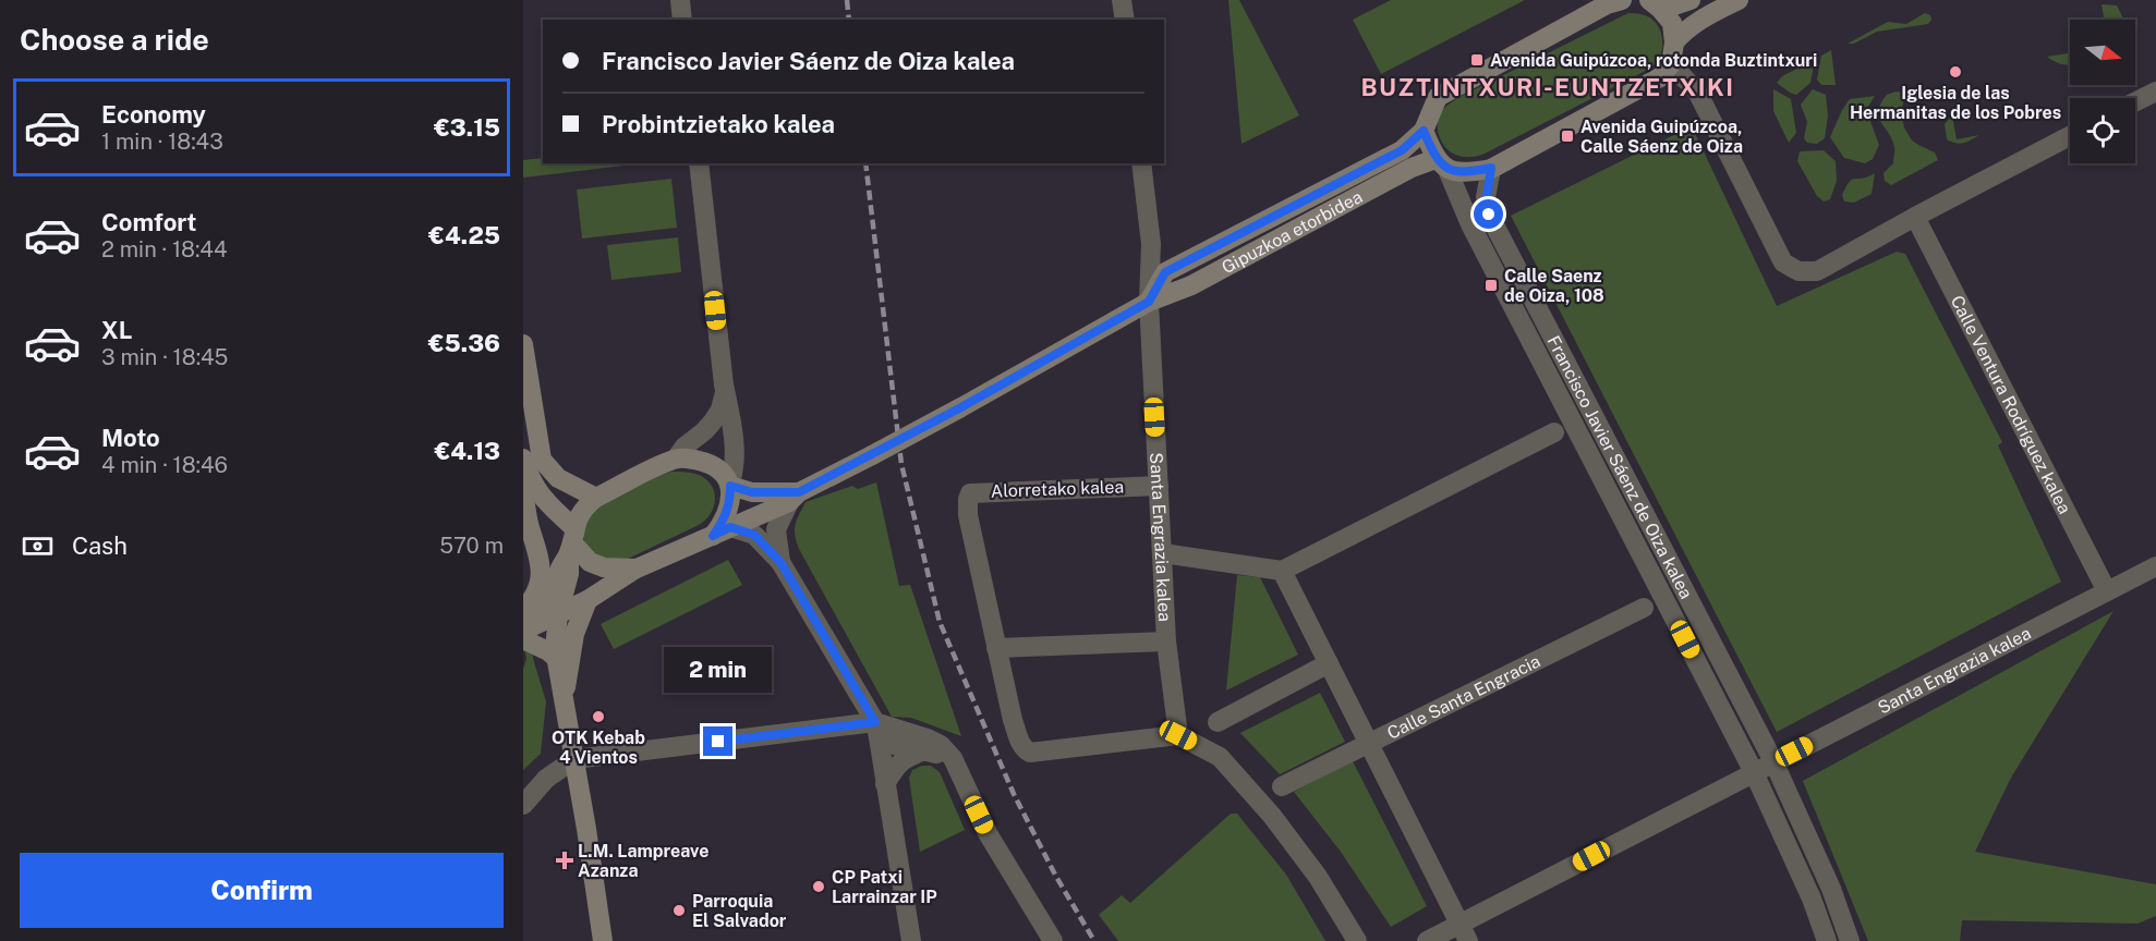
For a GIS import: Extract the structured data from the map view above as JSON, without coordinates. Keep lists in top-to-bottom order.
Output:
{
  "streets": {
    "main road": ["Gipuzkoa etorbidea"],
    "street": [
      "Calle Ventura Rodríguez kalea",
      "Francisco Javier Sáenz de Oiza kalea",
      "Alorretako kalea",
      "Santa Engrazia kalea",
      "Calle Santa Engracia"
    ]
  },
  "crossings": [
    ["Gipuzkoa etorbidea", "Francisco Javier Sáenz de Oiza kalea"],
    ["Gipuzkoa etorbidea", "Santa Engrazia kalea"],
    ["Calle Ventura Rodríguez kalea", "Santa Engrazia kalea"],
    ["Francisco Javier Sáenz de Oiza kalea", "Santa Engrazia kalea"],
    ["Alorretako kalea", "Santa Engrazia kalea"]
  ],
  "districts": ["BUZTINTXURI-EUNTZETXIKI"],
  "places": {
    "transit": ["Avenida Guipúzcoa, rotonda Buztintxuri", "Avenida Guipúzcoa, Calle Sáenz de Oiza", "Calle Saenz de Oiza, 108"],
    "other": [
      "Iglesia de las Hermanitas de los Pobres",
      "OTK Kebab 4 Vientos",
      "CP Patxi Larrainzar IP",
      "Parroquia El Salvador"
    ],
    "health": ["L.M. Lampreave Azanza"]
  },
  "north": "right",
  "page": {
    "heading": "Choose a ride",
    "banner": ["Francisco Javier Sáenz de Oiza kalea", "Probintzietako kalea"],
    "list": [
      {
        "name": "Economy",
        "note": "1 min · 18:43",
        "value": "€3.15"
      },
      {
        "name": "Comfort",
        "note": "2 min · 18:44",
        "value": "€4.25"
      },
      {
        "name": "XL",
        "note": "3 min · 18:45",
        "value": "€5.36"
      },
      {
        "name": "Moto",
        "note": "4 min · 18:46",
        "value": "€4.13"
      }
    ],
    "pay": ["Cash", "570 m"],
    "bubble": "2 min",
    "buttons": "Confirm"
  }
}
